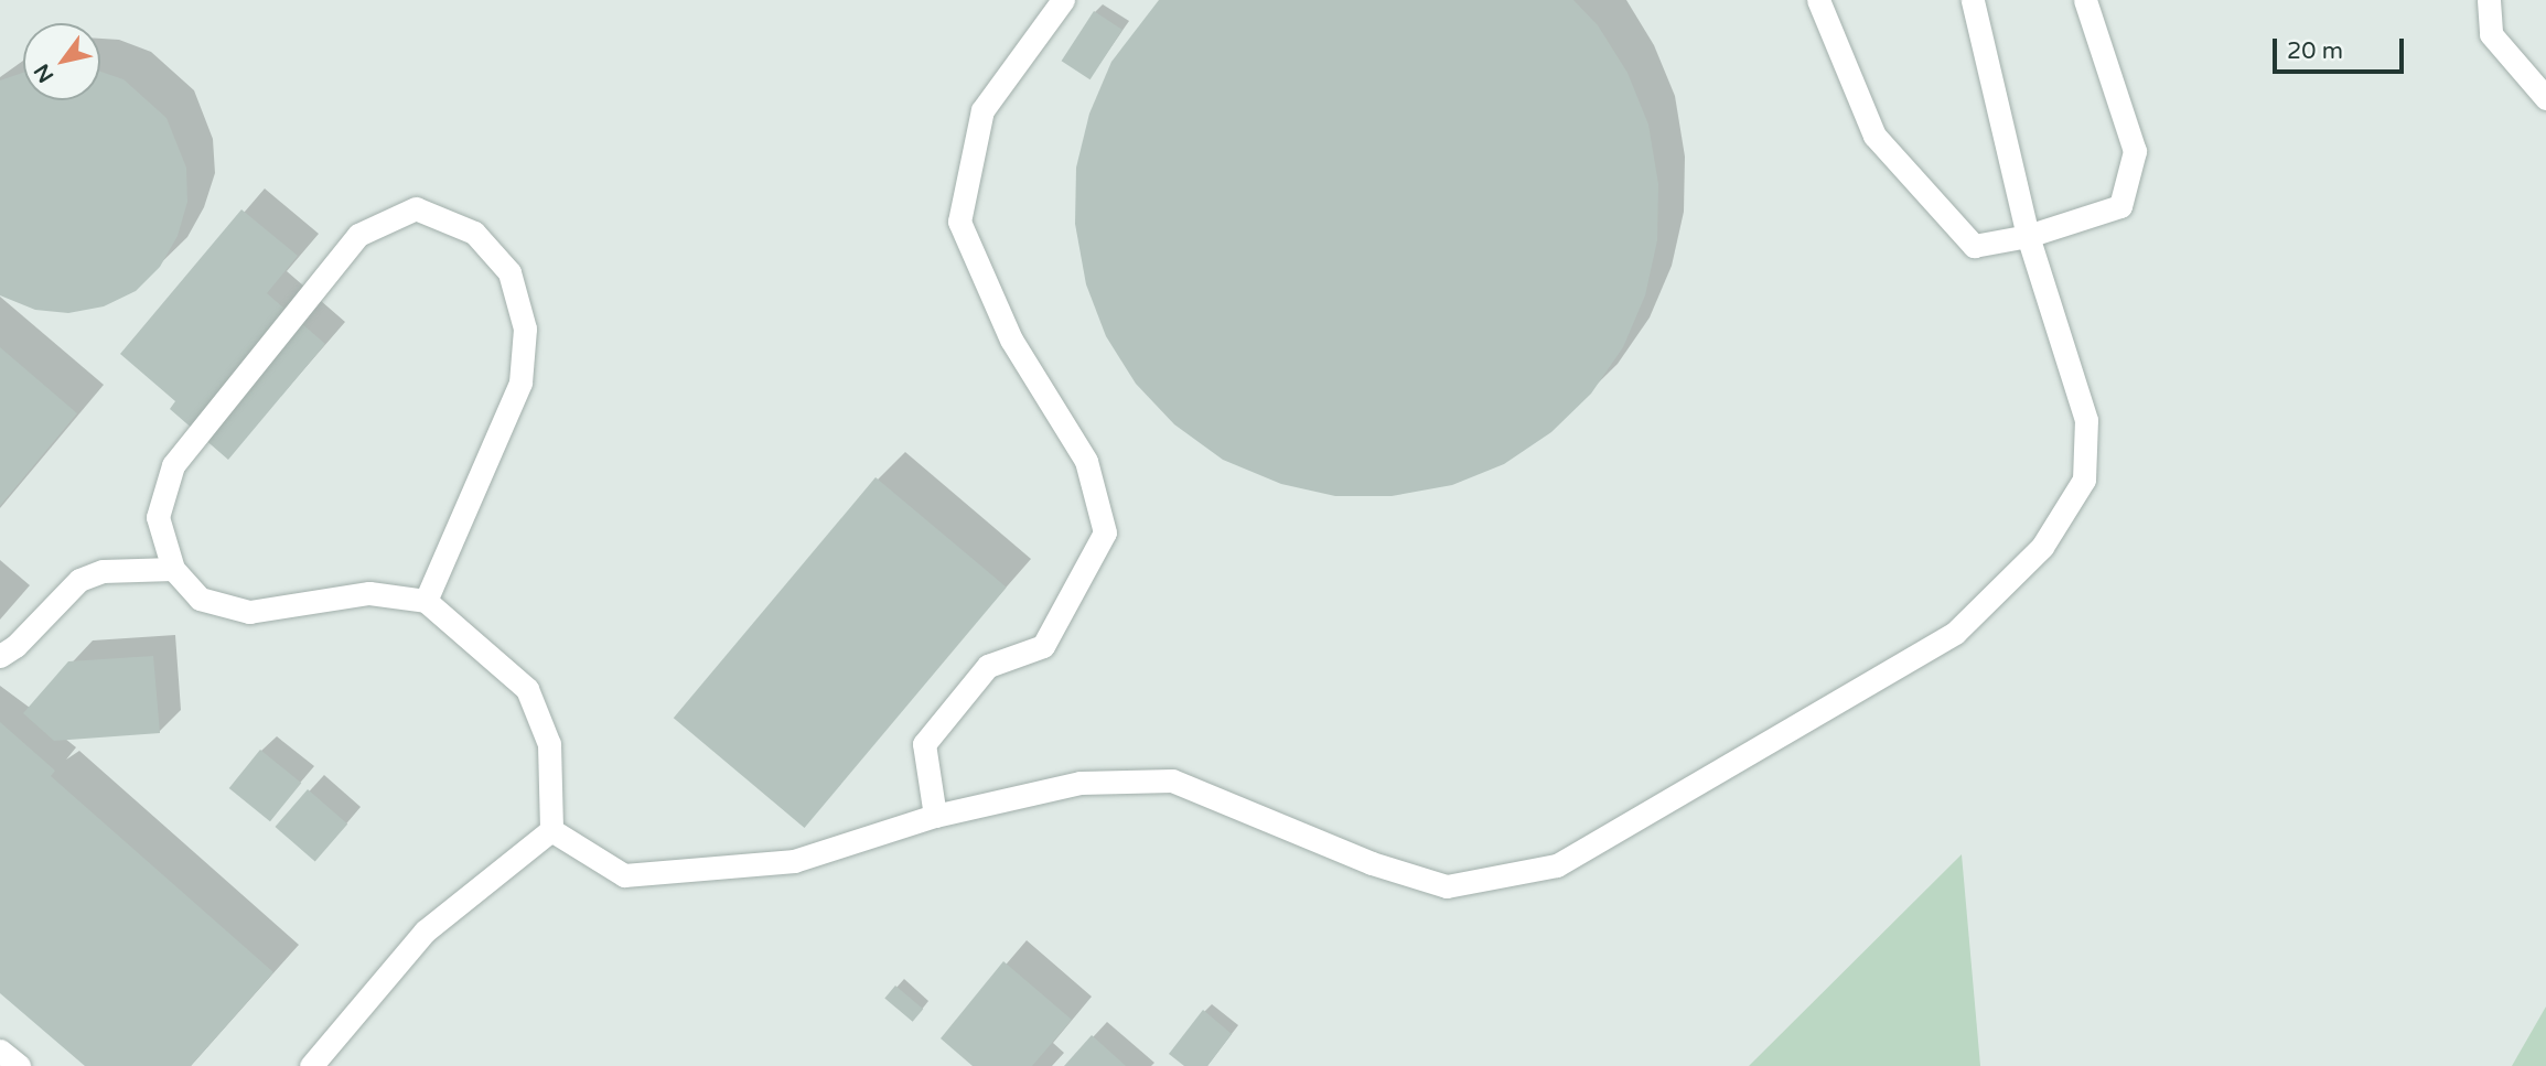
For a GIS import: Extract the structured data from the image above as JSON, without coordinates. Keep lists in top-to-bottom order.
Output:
{
  "scale_bar": "20 m",
  "north": "bottom left"
}
